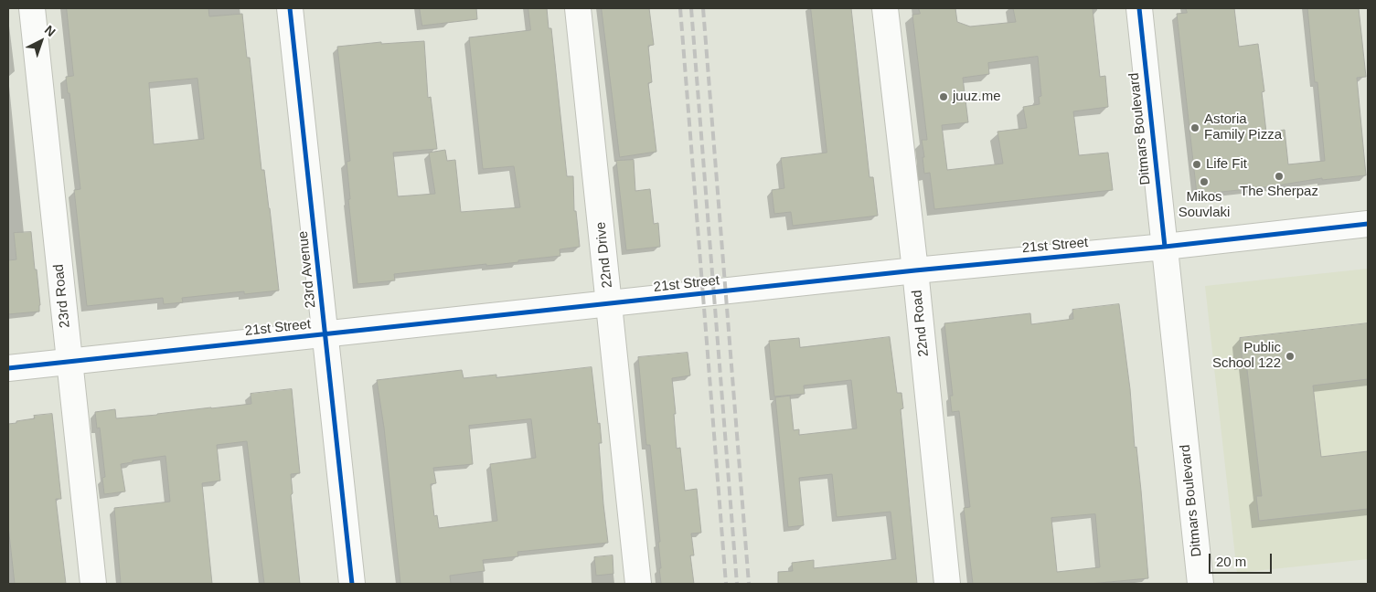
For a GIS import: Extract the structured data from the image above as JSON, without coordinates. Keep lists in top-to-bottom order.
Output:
{
  "streets": {
    "street": [
      "Ditmars Boulevard",
      "21st Street",
      "22nd Drive",
      "23rd Avenue",
      "23rd Road",
      "22nd Road"
    ]
  },
  "crossings": [
    ["Ditmars Boulevard", "21st Street"],
    ["21st Street", "22nd Drive"],
    ["21st Street", "23rd Avenue"],
    ["21st Street", "23rd Road"],
    ["21st Street", "22nd Road"]
  ],
  "places": [
    "juuz.me",
    "Astoria Family Pizza",
    "Life Fit",
    "The Sherpaz",
    "Mikos Souvlaki",
    "Public School 122"
  ],
  "scale_bar": "20 m",
  "north": "top right"
}
